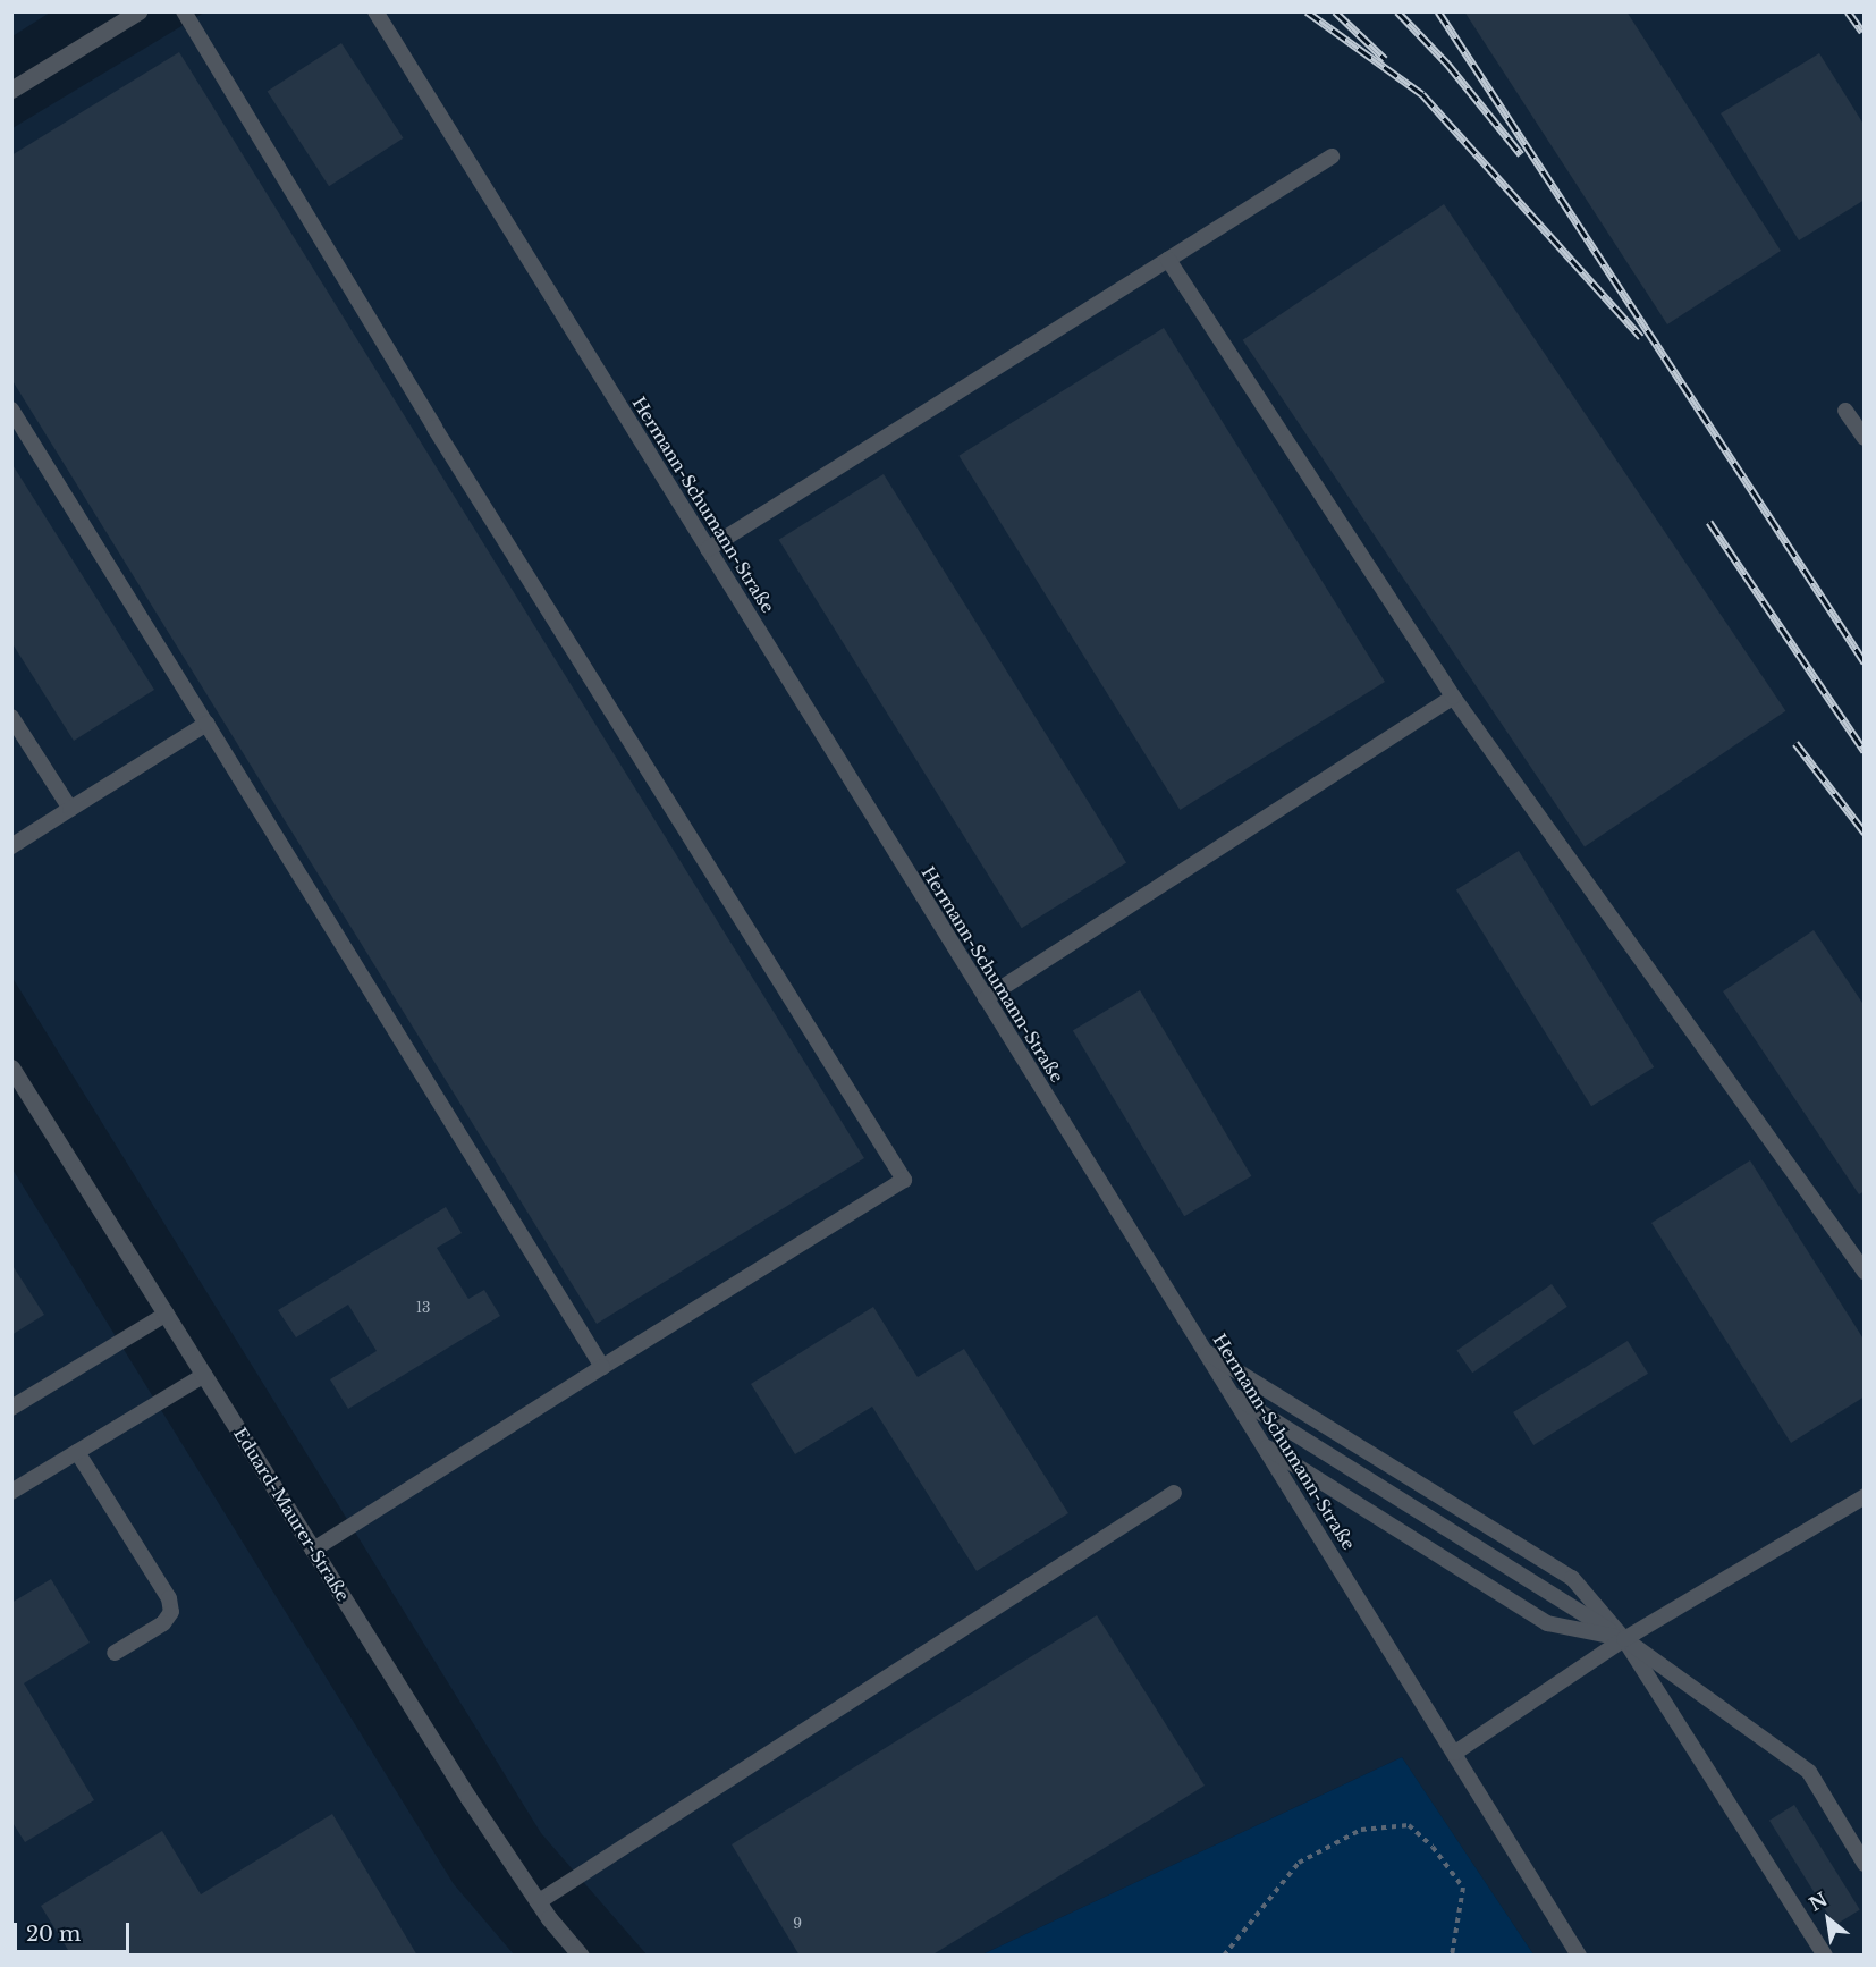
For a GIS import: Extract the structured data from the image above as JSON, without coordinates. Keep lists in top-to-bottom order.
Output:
{
  "streets": {
    "street": ["Eduard-Maurer-Straße"],
    "lane": ["Hermann-Schumann-Straße"]
  },
  "house_numbers": ["13", "9"],
  "scale_bar": "20 m",
  "north": "top left"
}
